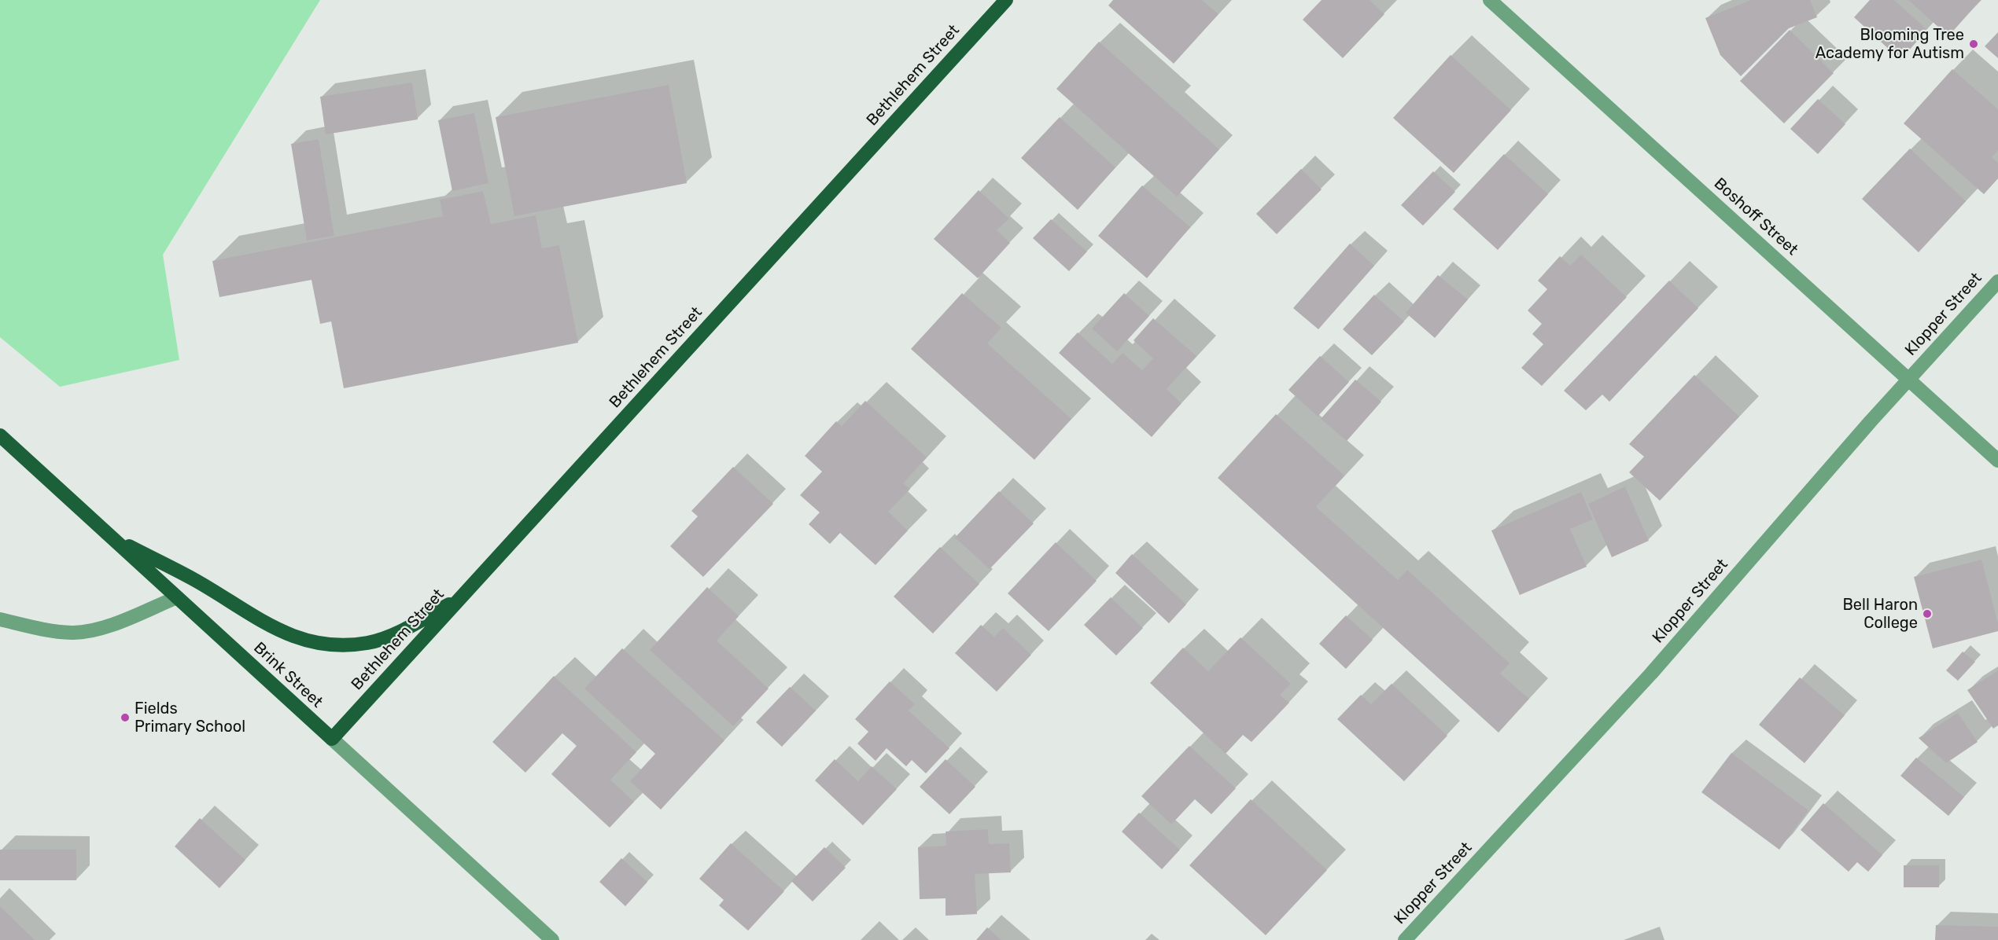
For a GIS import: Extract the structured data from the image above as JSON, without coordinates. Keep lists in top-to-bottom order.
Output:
{
  "streets": {
    "main road": ["Bethlehem Street", "Brink Street"],
    "street": ["Boshoff Street", "Klopper Street"]
  },
  "crossings": [
    ["Bethlehem Street", "Brink Street"],
    ["Boshoff Street", "Klopper Street"]
  ],
  "places": ["Blooming Tree Academy for Autism", "Bell Haron College", "Fields Primary School"]
}
